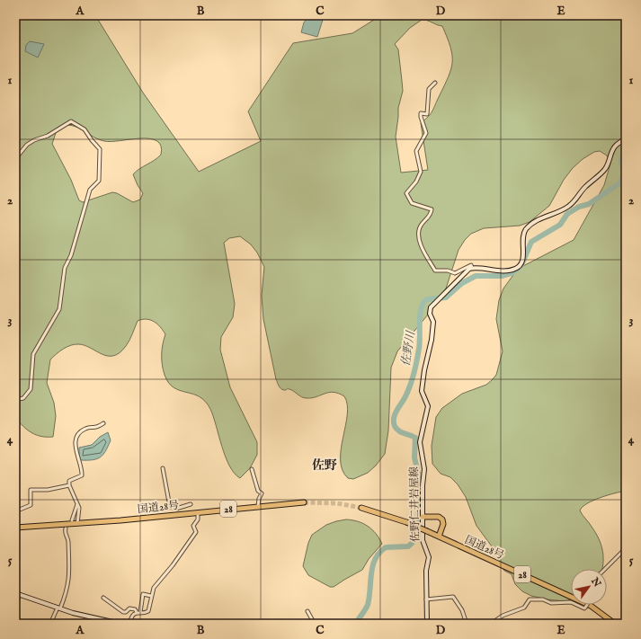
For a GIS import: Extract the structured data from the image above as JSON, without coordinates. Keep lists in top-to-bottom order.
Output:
{
  "streets": {
    "highway": ["国道28号", "28"],
    "main road": ["佐野仁井岩屋線"]
  },
  "districts": ["佐野"],
  "water": ["佐野川"],
  "north": "top right",
  "grid": {
    "columns": [
      "A",
      "B",
      "C",
      "D",
      "E"
    ],
    "rows": [
      "1",
      "2",
      "3",
      "4",
      "5"
    ]
  }
}
